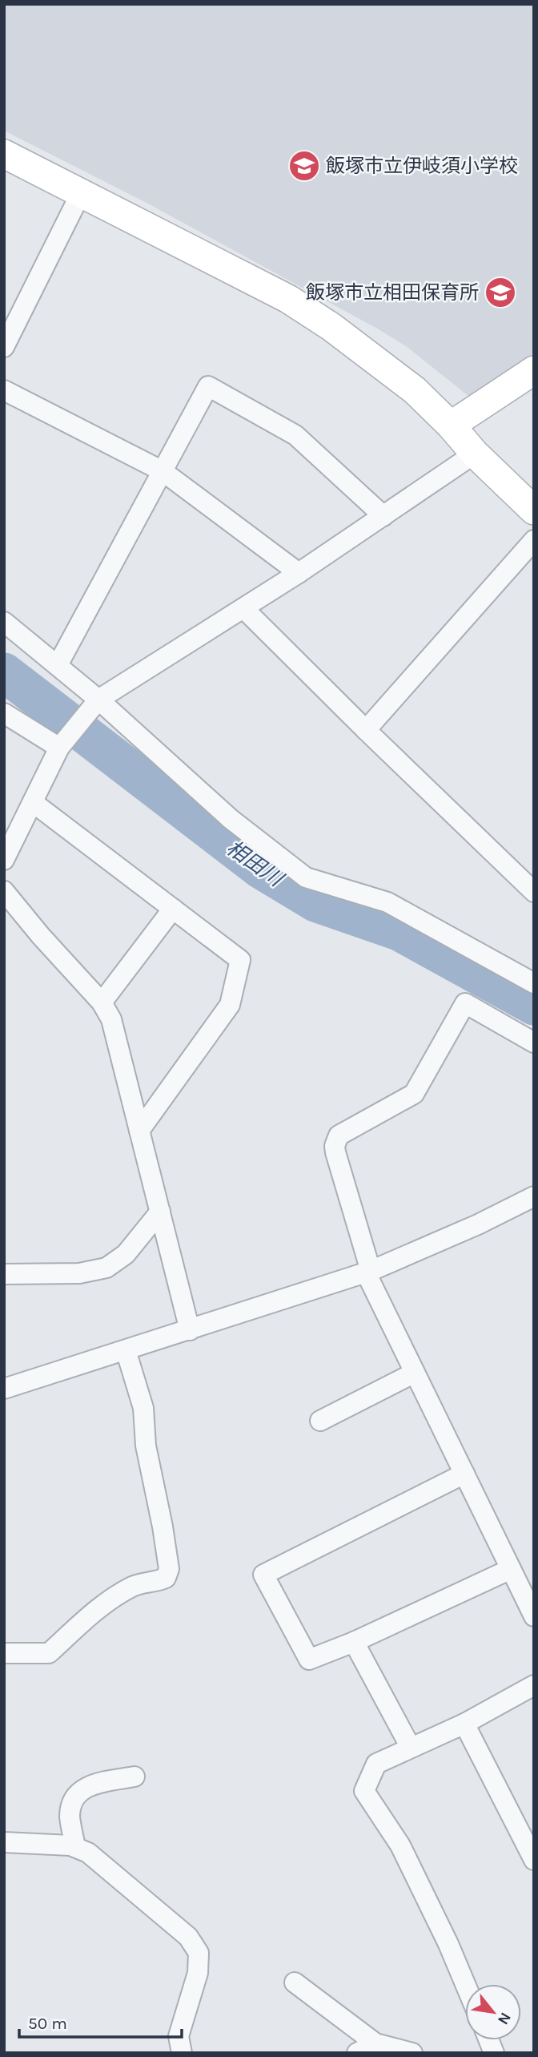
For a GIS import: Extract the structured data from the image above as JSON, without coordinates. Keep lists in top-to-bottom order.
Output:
{
  "water": ["相田川"],
  "places": {
    "school or university": ["飯塚市立伊岐須小学校", "飯塚市立相田保育所"]
  },
  "scale_bar": "50 m",
  "north": "bottom right"
}
